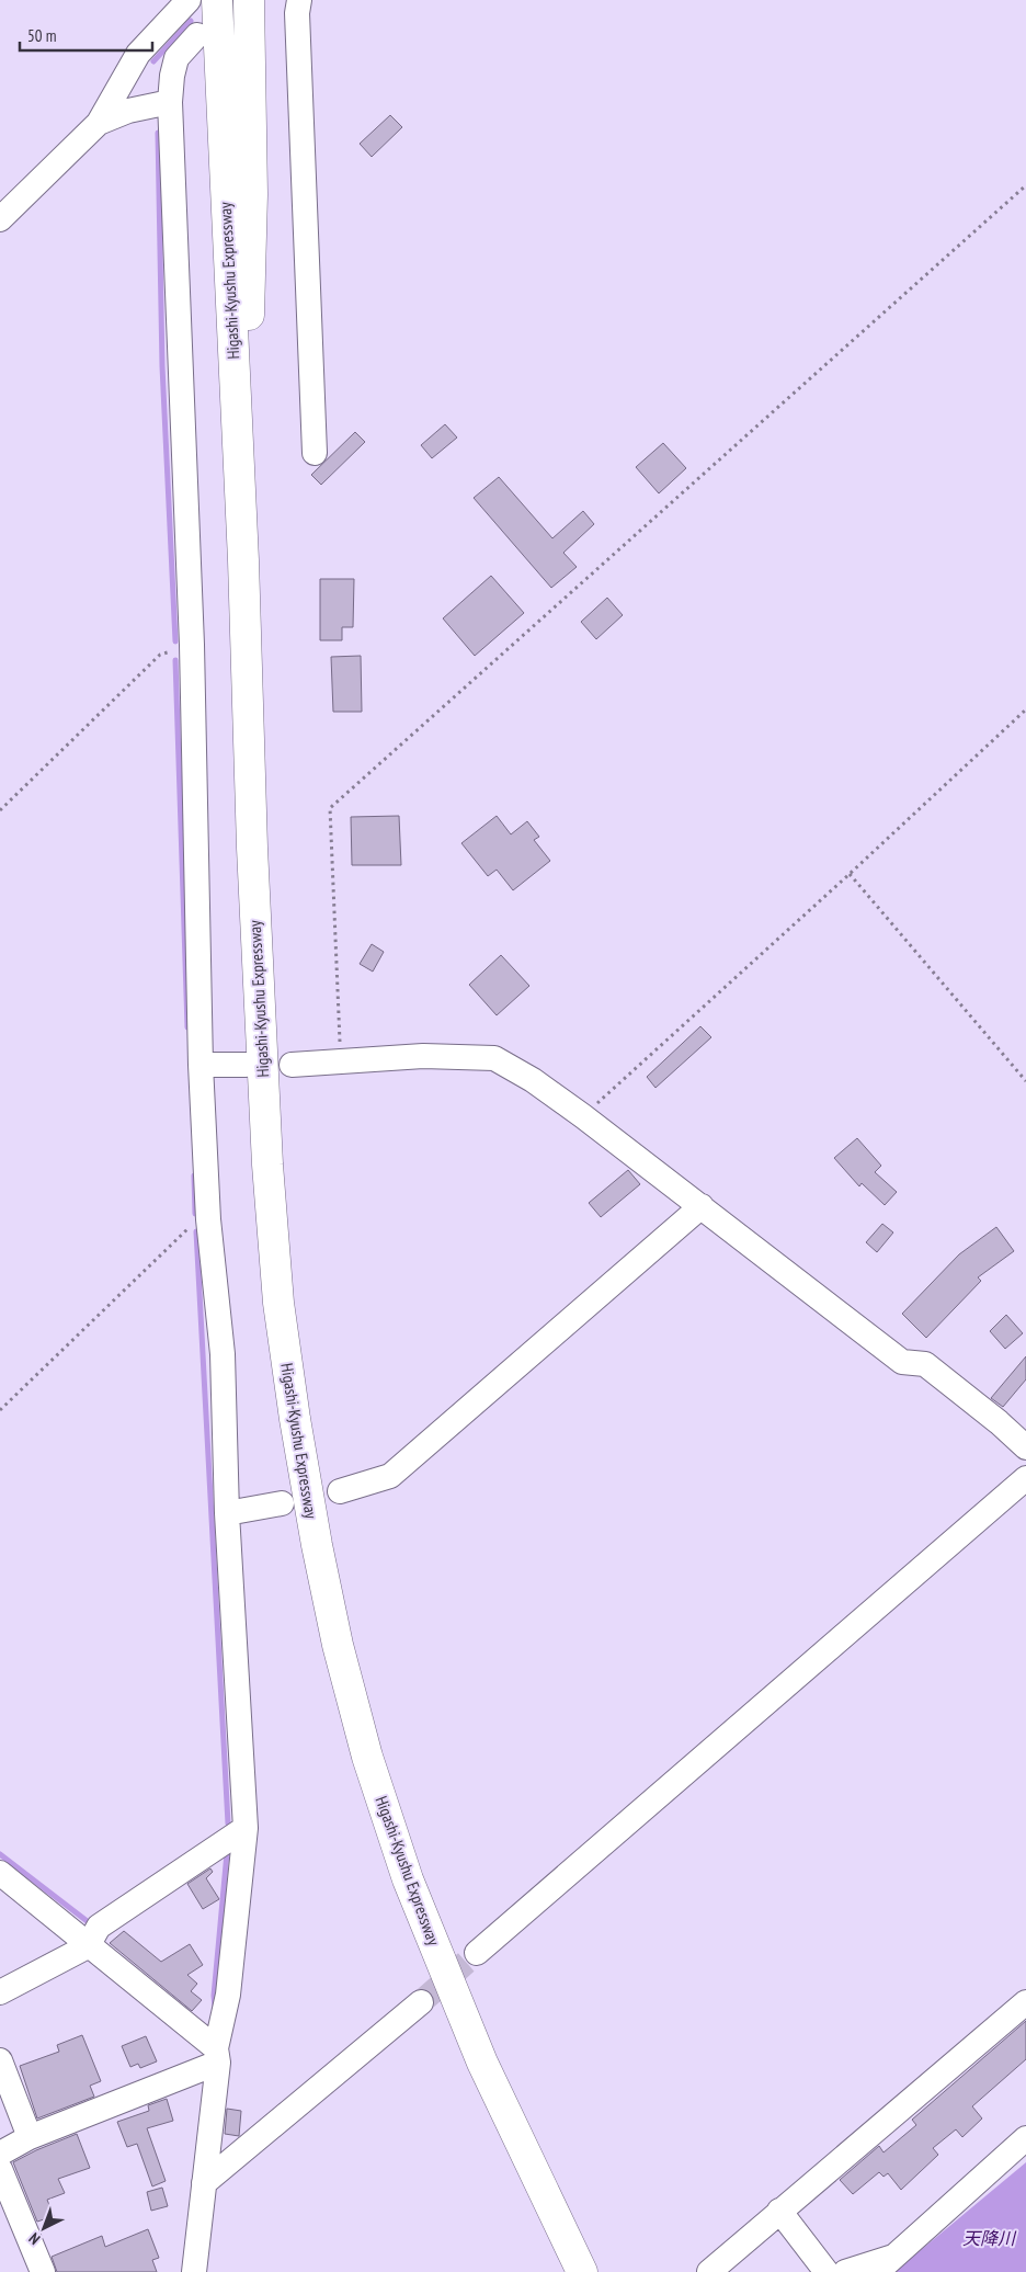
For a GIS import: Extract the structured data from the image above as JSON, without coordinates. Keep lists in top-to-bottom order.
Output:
{
  "streets": {
    "highway": ["Higashi-Kyushu Expressway"]
  },
  "water": ["天降川"],
  "scale_bar": "50 m",
  "north": "bottom left"
}
